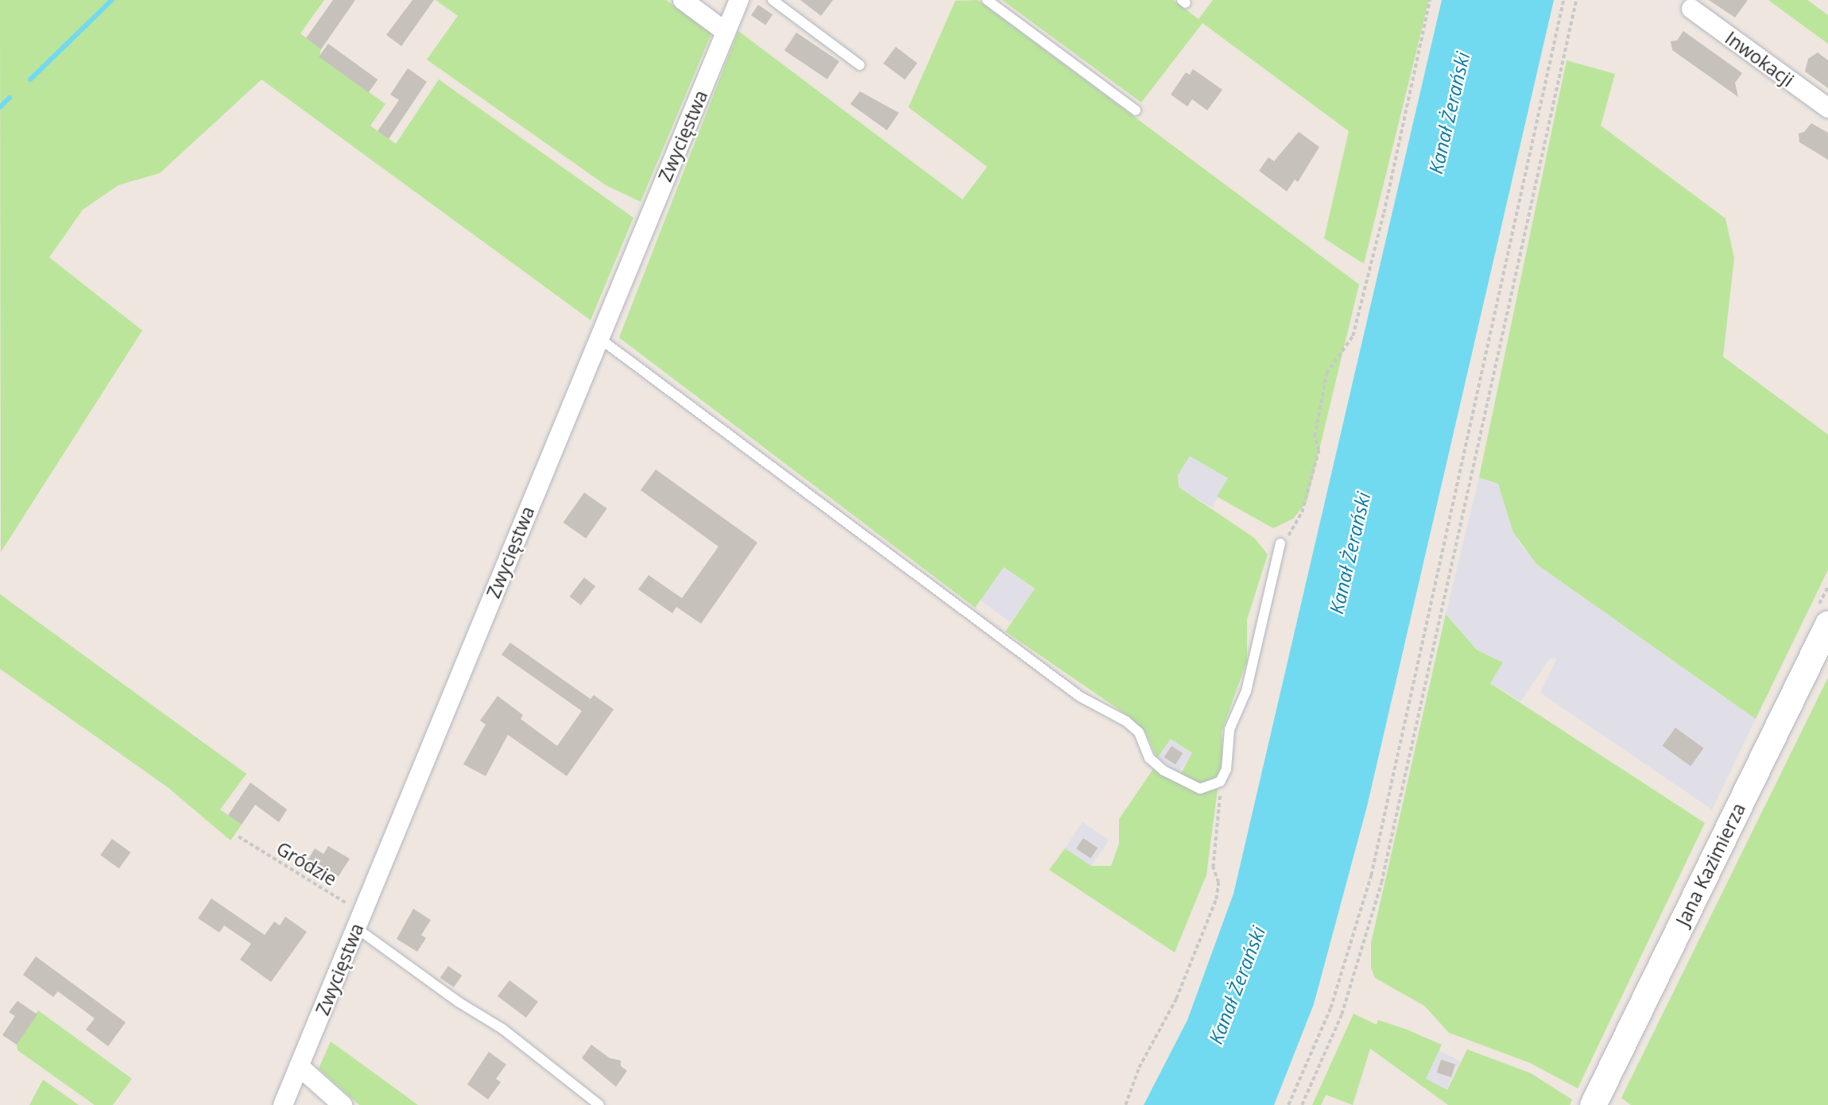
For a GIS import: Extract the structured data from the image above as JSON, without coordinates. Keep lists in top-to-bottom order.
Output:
{
  "streets": {
    "main road": ["Jana Kazimierza"],
    "street": ["Inwokacji", "Zwycięstwa"],
    "path": ["Gródzie"]
  },
  "crossings": [
    ["Zwycięstwa", "Gródzie"]
  ],
  "water": ["Kanał Żerański"]
}
